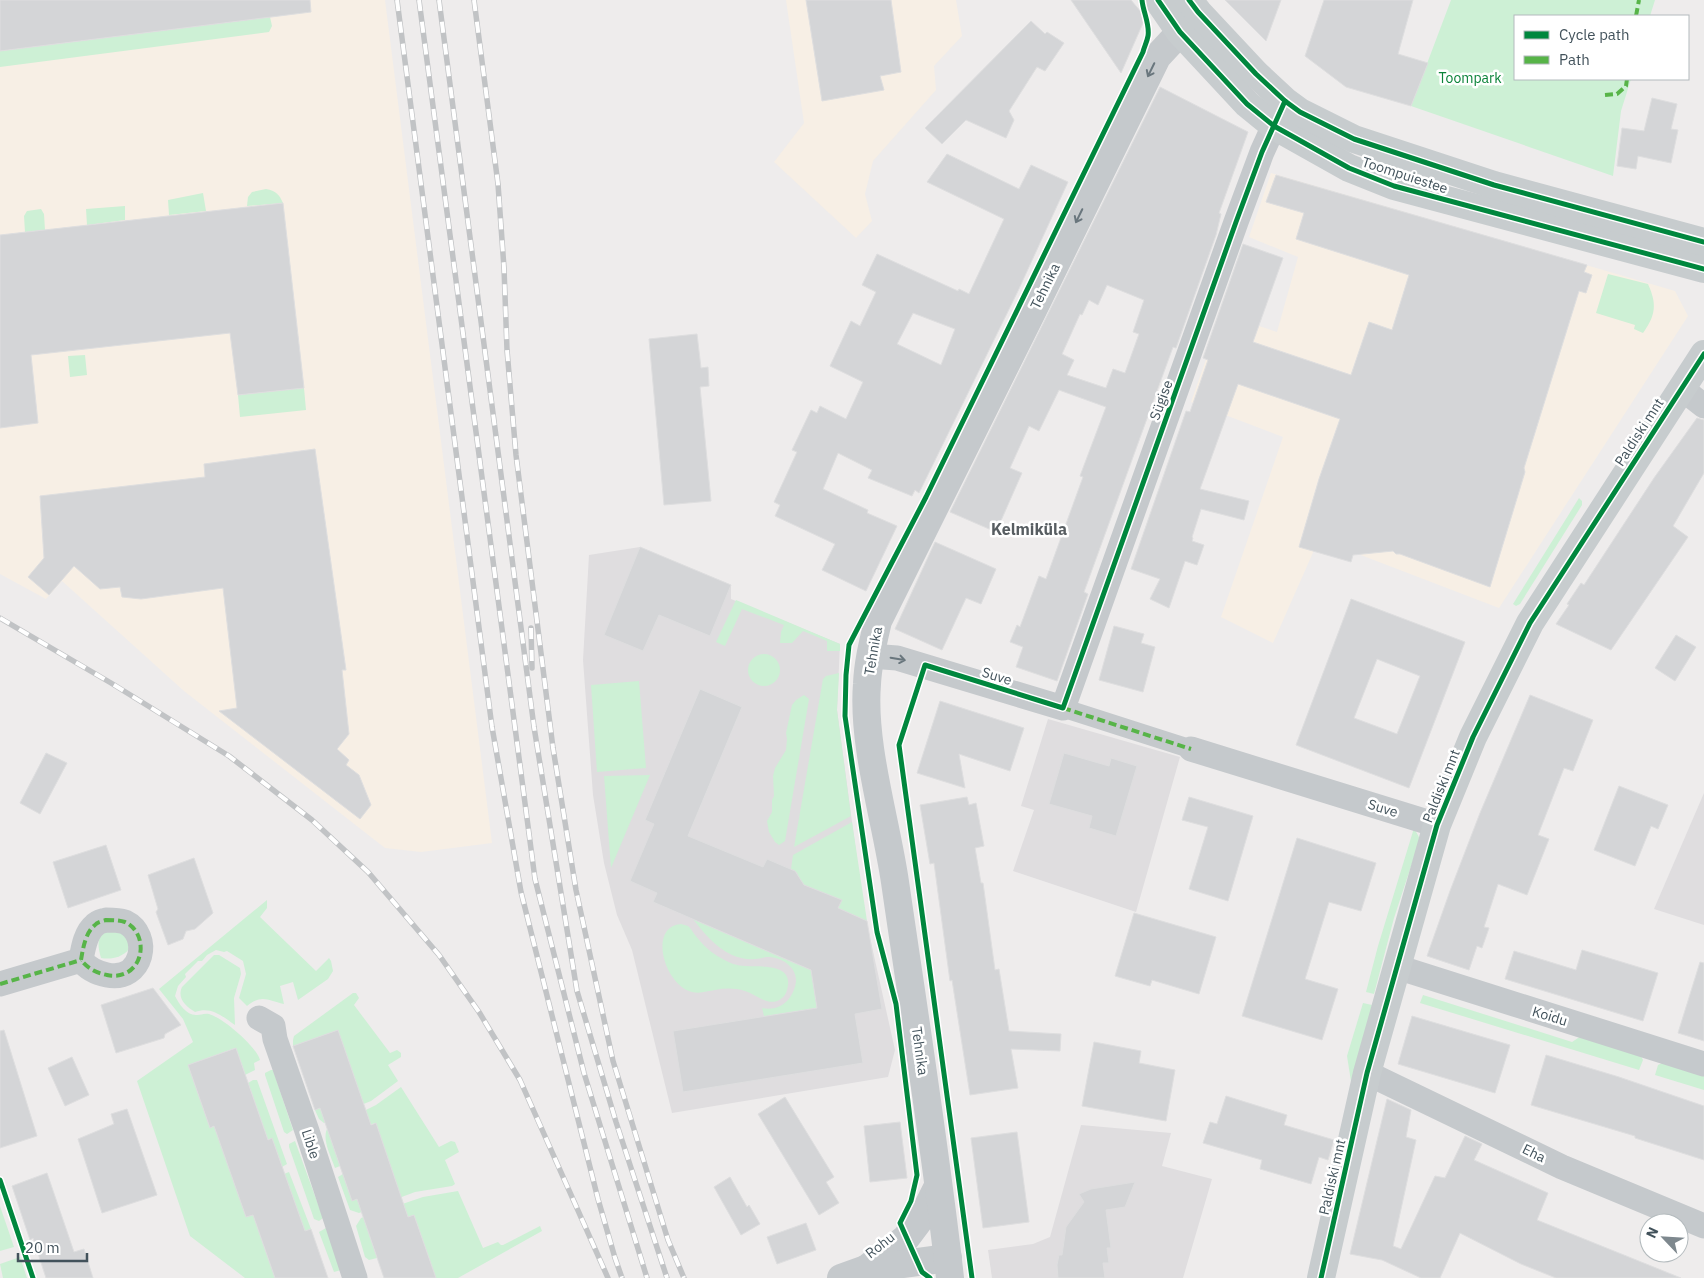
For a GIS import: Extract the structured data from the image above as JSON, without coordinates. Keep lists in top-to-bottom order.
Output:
{
  "streets": {
    "main road": ["Toompuiestee", "Paldiski mnt"],
    "street": [
      "Tehnika",
      "Sügise",
      "Suve",
      "Koidu",
      "Lible",
      "Eha",
      "Rohu"
    ]
  },
  "crossings": [
    ["Toompuiestee", "Tehnika"],
    ["Toompuiestee", "Sügise"],
    ["Tehnika", "Suve"],
    ["Tehnika", "Rohu"],
    ["Sügise", "Suve"],
    ["Paldiski mnt", "Suve"],
    ["Paldiski mnt", "Koidu"],
    ["Paldiski mnt", "Eha"]
  ],
  "one_way": ["Tehnika"],
  "districts": ["Kelmiküla"],
  "parks": ["Toompark"],
  "legend": ["Cycle path", "Path"],
  "scale_bar": "20 m",
  "north": "top left"
}
